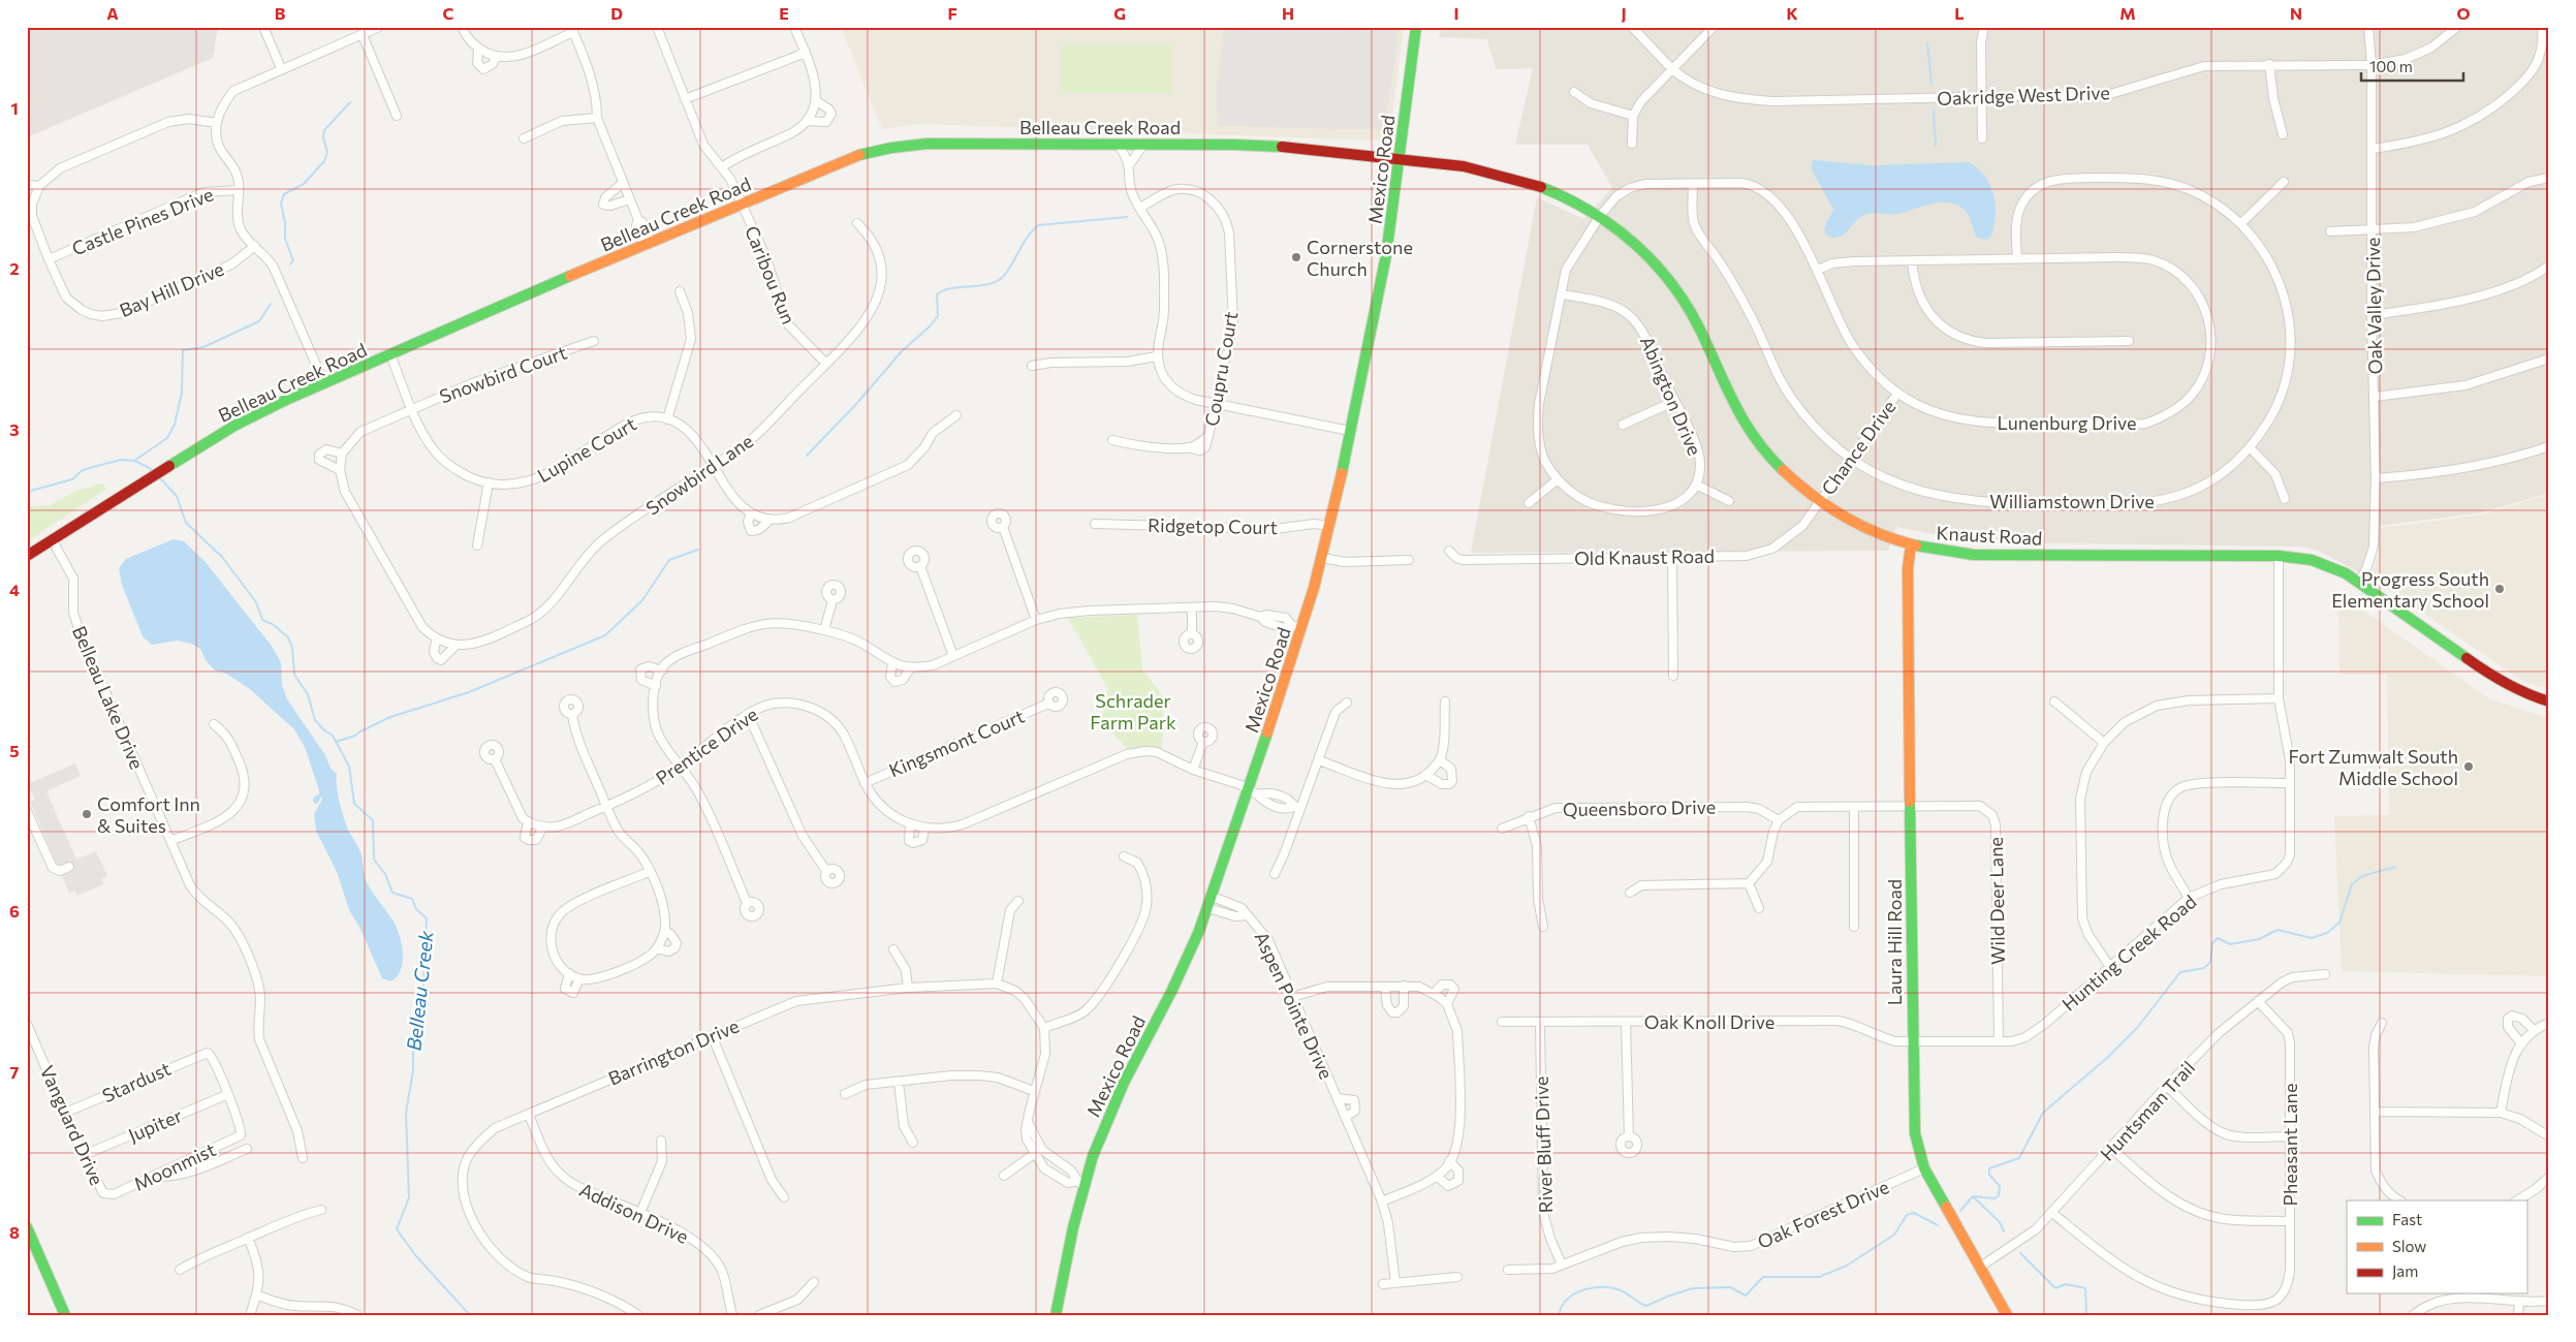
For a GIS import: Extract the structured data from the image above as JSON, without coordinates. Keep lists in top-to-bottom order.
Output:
{
  "streets": {
    "main road": [
      "Belleau Creek Road",
      "Mexico Road",
      "Knaust Road",
      "Laura Hill Road"
    ],
    "street": [
      "Oakridge West Drive",
      "Castle Pines Drive",
      "Caribou Run",
      "Bay Hill Drive",
      "Oak Valley Drive",
      "Coupru Court",
      "Snowbird Court",
      "Abington Drive",
      "Lunenburg Drive",
      "Chance Drive",
      "Lupine Court",
      "Snowbird Lane",
      "Williamstown Drive",
      "Ridgetop Court",
      "Old Knaust Road",
      "Belleau Lake Drive",
      "Kingsmont Court",
      "Prentice Drive",
      "Queensboro Drive",
      "Wild Deer Lane",
      "Hunting Creek Road",
      "Aspen Pointe Drive",
      "Oak Knoll Drive",
      "Barrington Drive",
      "Stardust",
      "Huntsman Trail",
      "Vanguard Drive",
      "Jupiter",
      "River Bluff Drive",
      "Pheasant Lane",
      "Moonmist",
      "Addison Drive",
      "Oak Forest Drive"
    ]
  },
  "crossings": [
    ["Oakridge West Drive", "Oak Valley Drive"],
    ["Belleau Creek Road", "Mexico Road"],
    ["Belleau Creek Road", "Caribou Run"],
    ["Belleau Creek Road", "Lupine Court"],
    ["Belleau Creek Road", "Knaust Road"],
    ["Belleau Creek Road", "Belleau Lake Drive"],
    ["Mexico Road", "Ridgetop Court"],
    ["Mexico Road", "Knaust Road"],
    ["Mexico Road", "Prentice Drive"],
    ["Mexico Road", "Aspen Pointe Drive"],
    ["Castle Pines Drive", "Bay Hill Drive"],
    ["Caribou Run", "Snowbird Lane"],
    ["Oak Valley Drive", "Knaust Road"],
    ["Snowbird Court", "Lupine Court"],
    ["Snowbird Court", "Snowbird Lane"],
    ["Lunenburg Drive", "Chance Drive"],
    ["Lunenburg Drive", "Williamstown Drive"],
    ["Lunenburg Drive", "Knaust Road"],
    ["Chance Drive", "Williamstown Drive"],
    ["Chance Drive", "Knaust Road"],
    ["Chance Drive", "Old Knaust Road"],
    ["Lupine Court", "Snowbird Lane"],
    ["Knaust Road", "Old Knaust Road"],
    ["Knaust Road", "Laura Hill Road"],
    ["Knaust Road", "Hunting Creek Road"],
    ["Kingsmont Court", "Prentice Drive"],
    ["Wild Deer Lane", "Laura Hill Road"],
    ["Wild Deer Lane", "Hunting Creek Road"],
    ["Laura Hill Road", "Hunting Creek Road"],
    ["Laura Hill Road", "Oak Knoll Drive"],
    ["Laura Hill Road", "Huntsman Trail"],
    ["Laura Hill Road", "Oak Forest Drive"],
    ["Hunting Creek Road", "Oak Knoll Drive"],
    ["Oak Knoll Drive", "River Bluff Drive"],
    ["Barrington Drive", "Addison Drive"],
    ["Stardust", "Vanguard Drive"],
    ["Stardust", "Jupiter"],
    ["Stardust", "Moonmist"],
    ["Huntsman Trail", "Pheasant Lane"],
    ["Vanguard Drive", "Jupiter"],
    ["Vanguard Drive", "Moonmist"],
    ["Jupiter", "Moonmist"],
    ["River Bluff Drive", "Oak Forest Drive"]
  ],
  "water": ["Belleau Creek"],
  "parks": ["Schrader Farm Park"],
  "places": [
    "Cornerstone Church",
    "Progress South Elementary School",
    "Fort Zumwalt South Middle School",
    "Comfort Inn & Suites"
  ],
  "legend": ["Fast", "Slow", "Jam"],
  "scale_bar": "100 m",
  "grid": {
    "columns": [
      "A",
      "B",
      "C",
      "D",
      "E",
      "F",
      "G",
      "H",
      "I",
      "J",
      "K",
      "L",
      "M",
      "N",
      "O"
    ],
    "rows": [
      "1",
      "2",
      "3",
      "4",
      "5",
      "6",
      "7",
      "8"
    ]
  }
}
